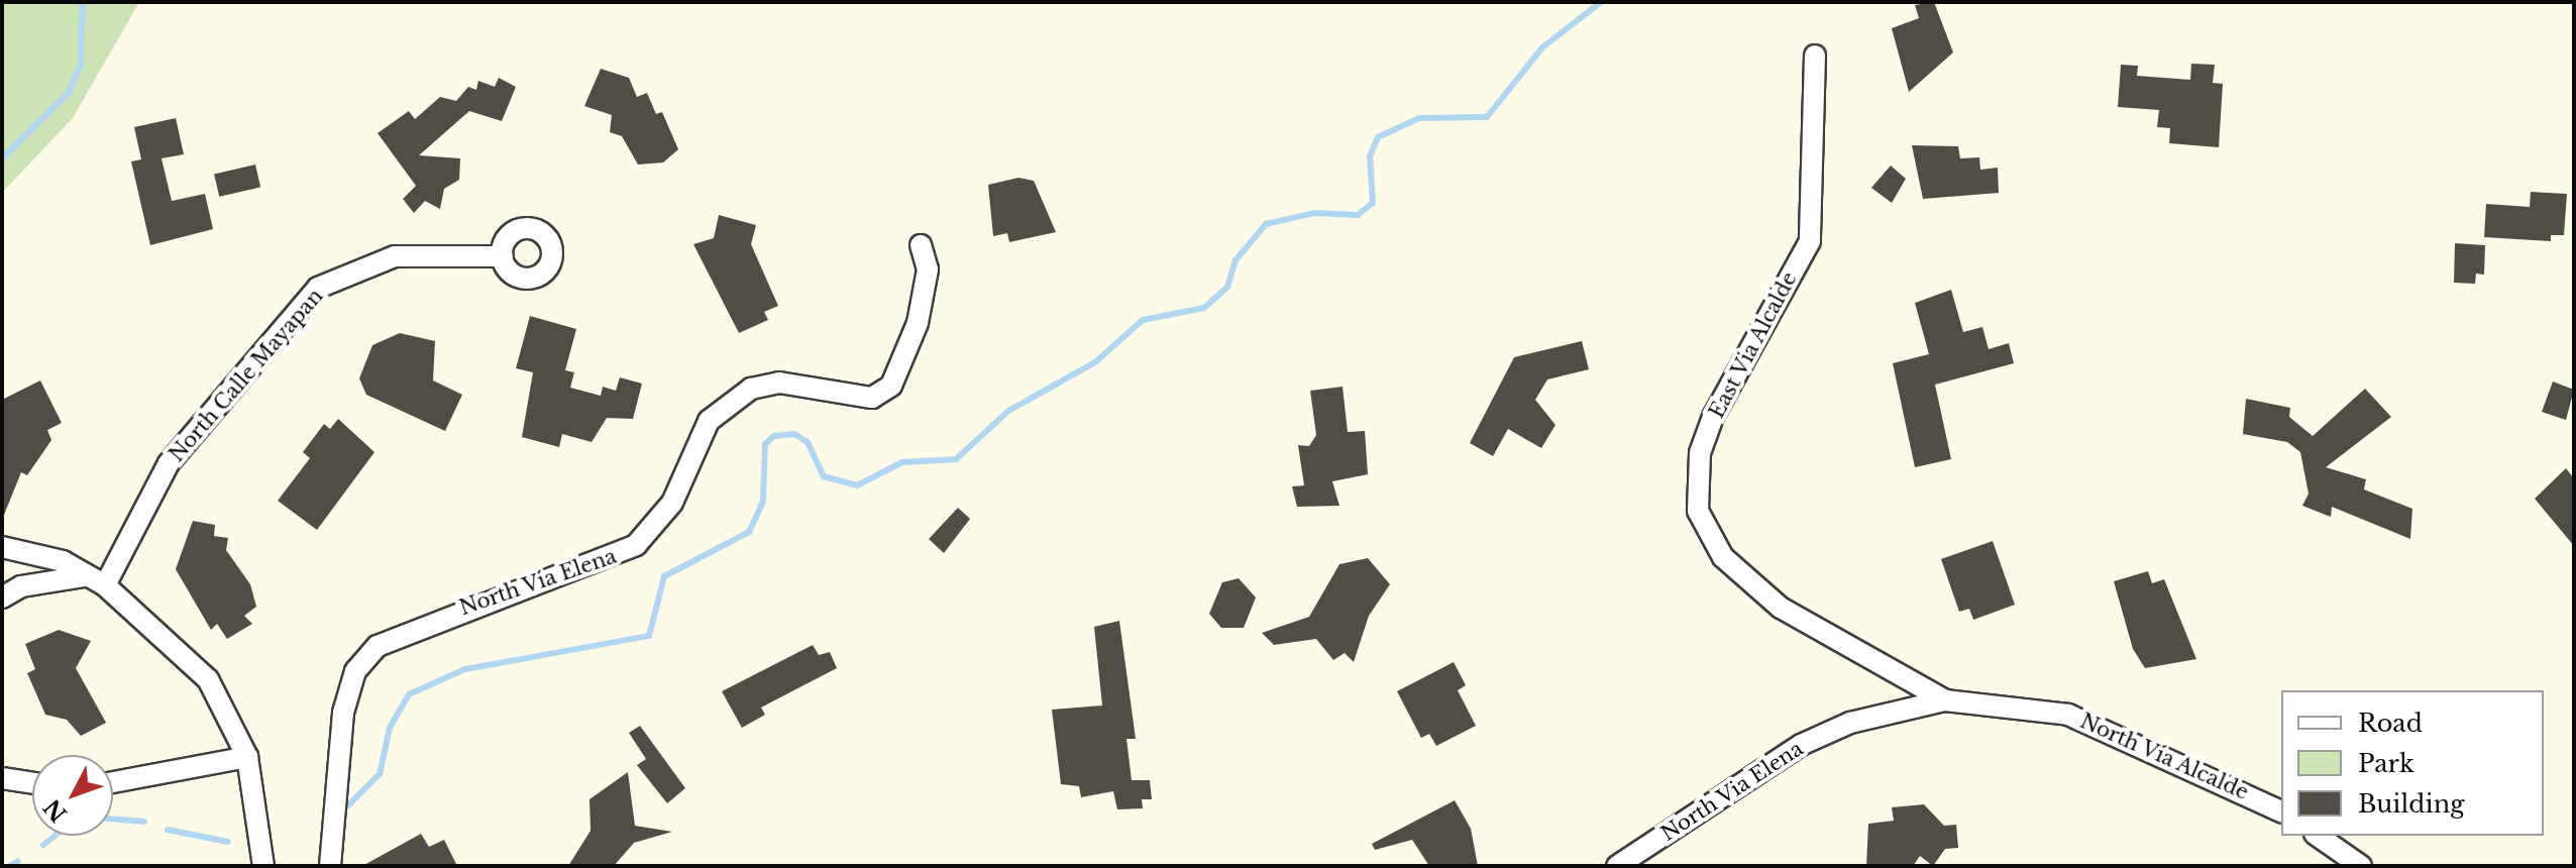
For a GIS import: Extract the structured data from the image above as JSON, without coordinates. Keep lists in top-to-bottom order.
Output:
{
  "streets": {
    "street": [
      "East Via Alcalde",
      "North Calle Mayapan",
      "North Via Elena",
      "North Via Alcalde"
    ]
  },
  "crossings": [
    ["East Via Alcalde", "North Via Elena"],
    ["East Via Alcalde", "North Via Alcalde"],
    ["North Via Elena", "North Via Alcalde"]
  ],
  "legend": ["Road", "Park", "Building"],
  "north": "bottom left"
}
